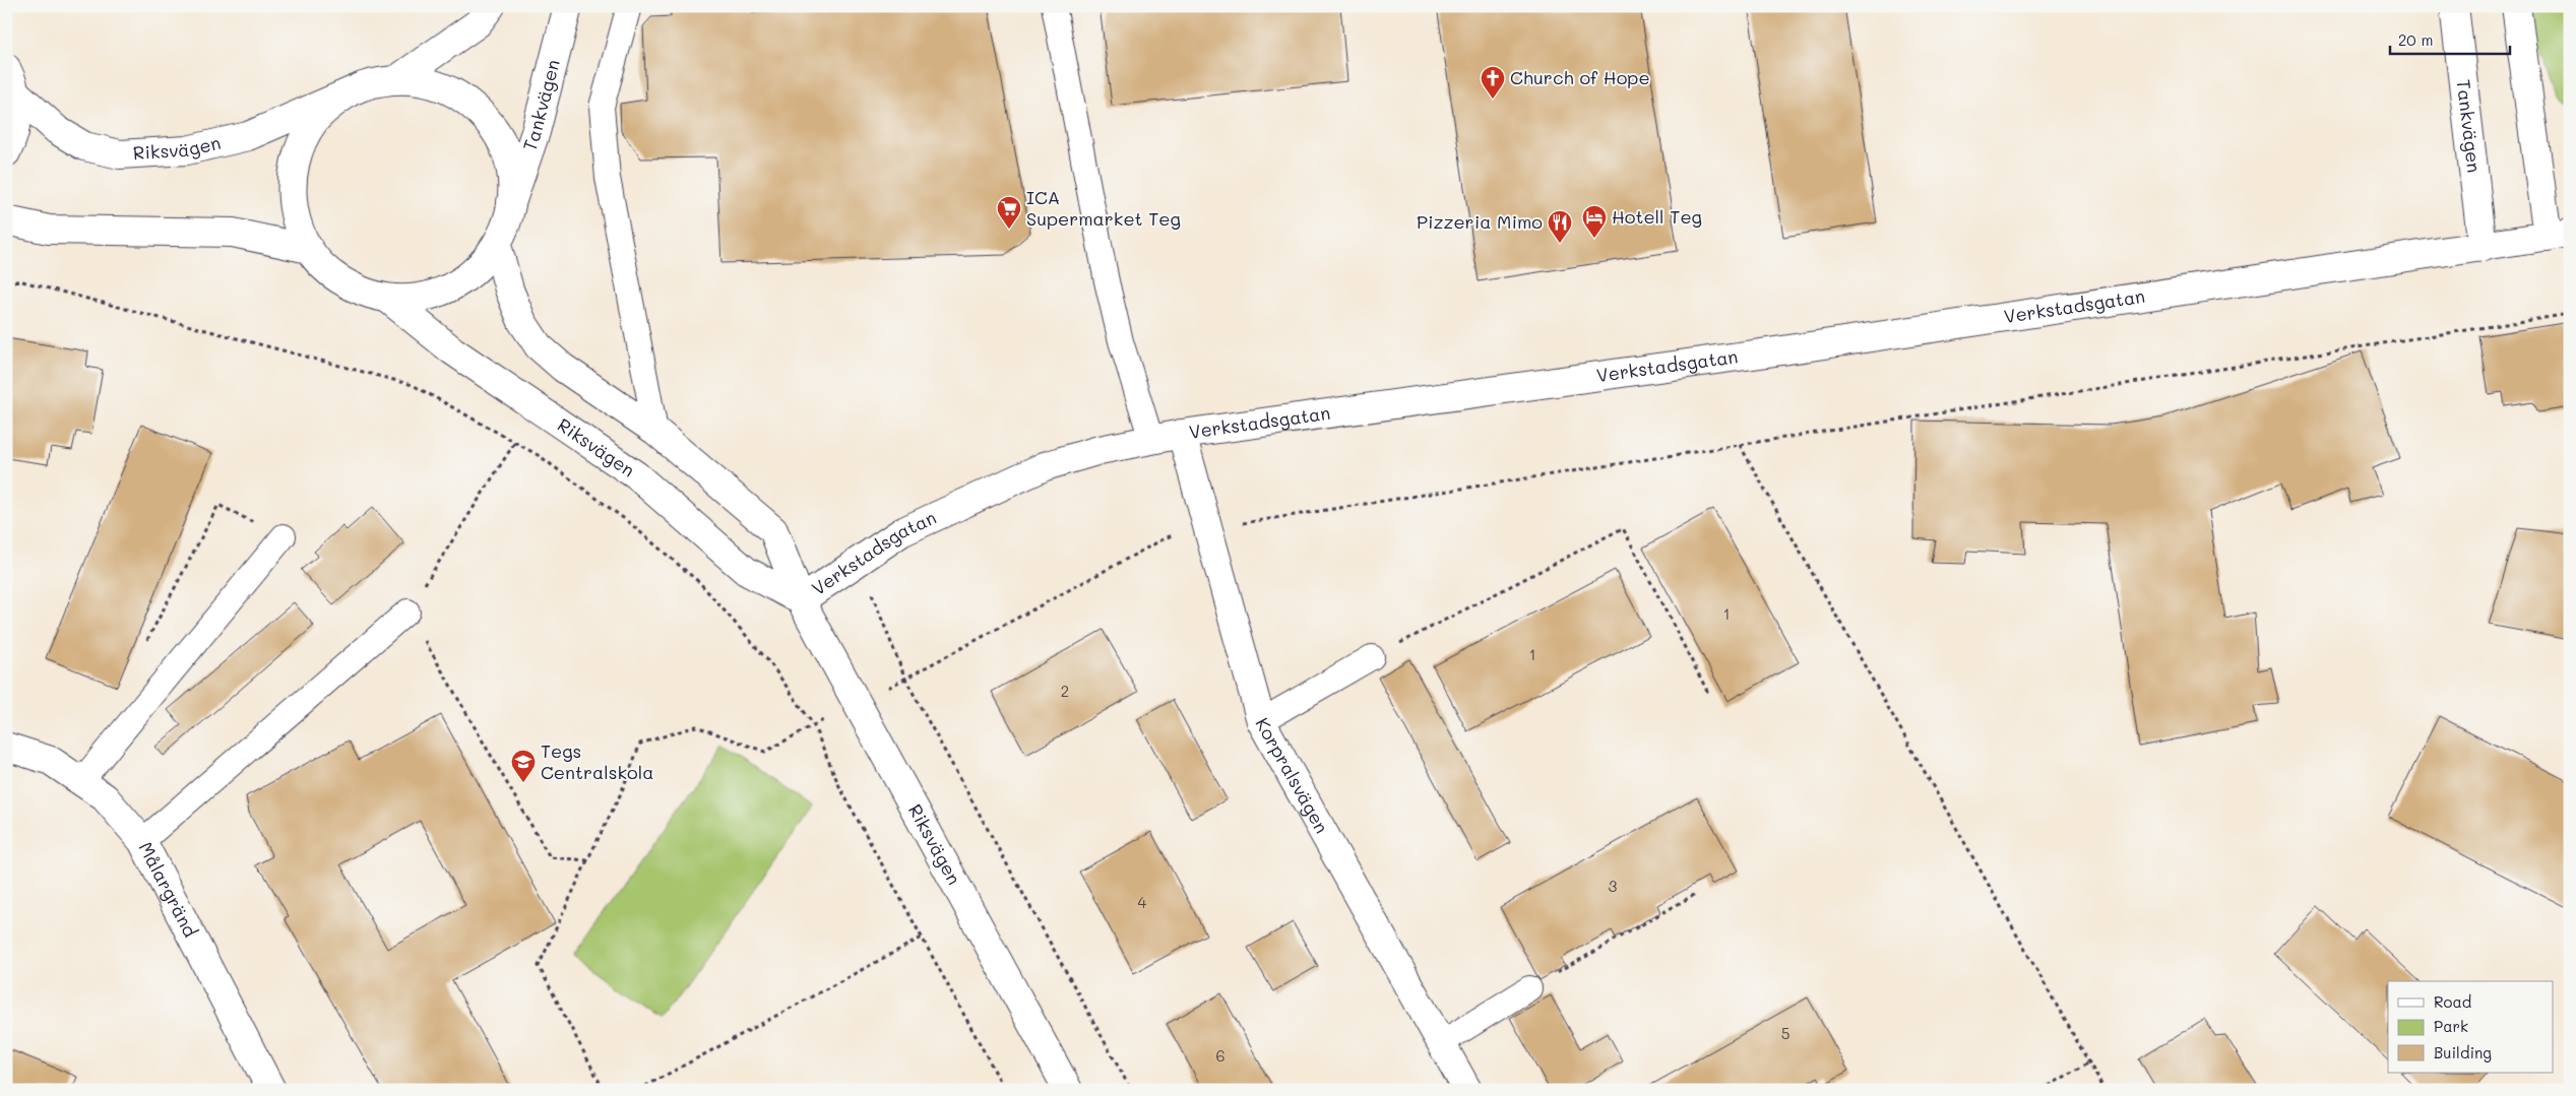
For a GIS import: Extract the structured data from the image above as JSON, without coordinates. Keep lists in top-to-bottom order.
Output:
{
  "streets": {
    "street": [
      "Tankvägen",
      "Riksvägen",
      "Verkstadsgatan",
      "Korpralsvägen",
      "Målargränd"
    ]
  },
  "crossings": [
    ["Tankvägen", "Riksvägen"],
    ["Tankvägen", "Verkstadsgatan"],
    ["Riksvägen", "Verkstadsgatan"],
    ["Verkstadsgatan", "Korpralsvägen"]
  ],
  "places": {
    "church": ["Church of Hope"],
    "supermarket": ["ICA Supermarket Teg"],
    "hotel": ["Hotell Teg"],
    "restaurant": ["Pizzeria Mimo"],
    "school or university": ["Tegs Centralskola"]
  },
  "house_numbers": [
    "1",
    "1",
    "2",
    "3",
    "4",
    "5",
    "6"
  ],
  "legend": ["Road", "Park", "Building"],
  "scale_bar": "20 m"
}
